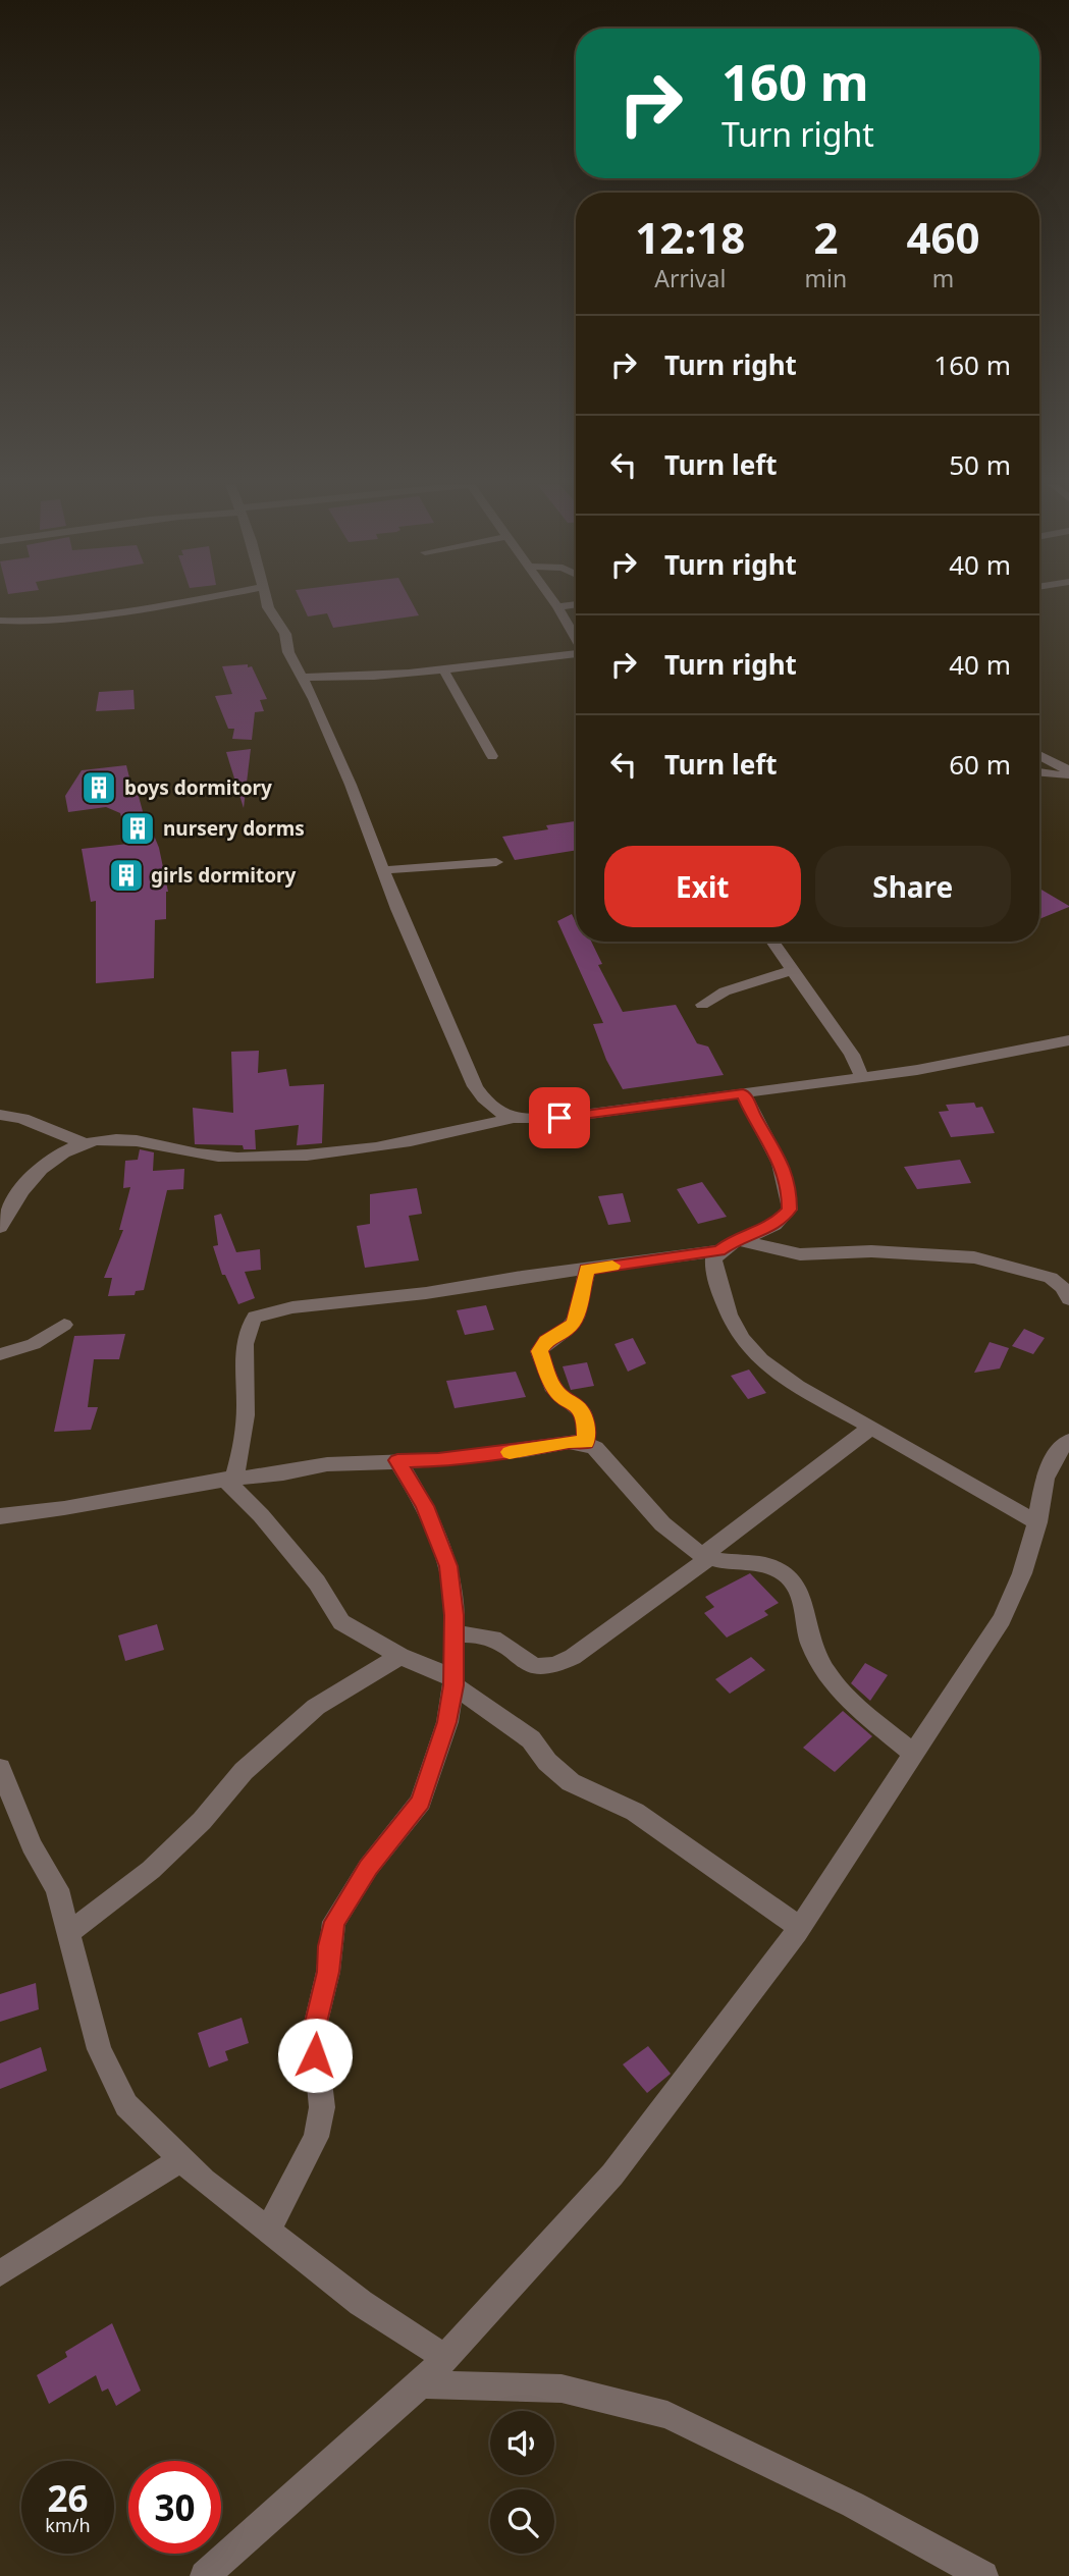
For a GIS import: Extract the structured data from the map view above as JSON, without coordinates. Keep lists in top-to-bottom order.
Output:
{
  "places": {
    "building": ["boys dormitory", "nursery dorms", "girls dormitory"]
  },
  "page": {
    "turn": ["160 m", "Turn right"],
    "eta": [
      "12:18",
      "Arrival",
      "2",
      "min",
      "460",
      "m"
    ],
    "list": [
      {
        "name": "Turn right",
        "value": "160 m"
      },
      {
        "name": "Turn left",
        "value": "50 m"
      },
      {
        "name": "Turn right",
        "value": "40 m"
      },
      {
        "name": "Turn right",
        "value": "40 m"
      },
      {
        "name": "Turn left",
        "value": "60 m"
      }
    ],
    "buttons": ["Exit", "Share"],
    "speed": "26 km/h",
    "limit": "30"
  }
}
